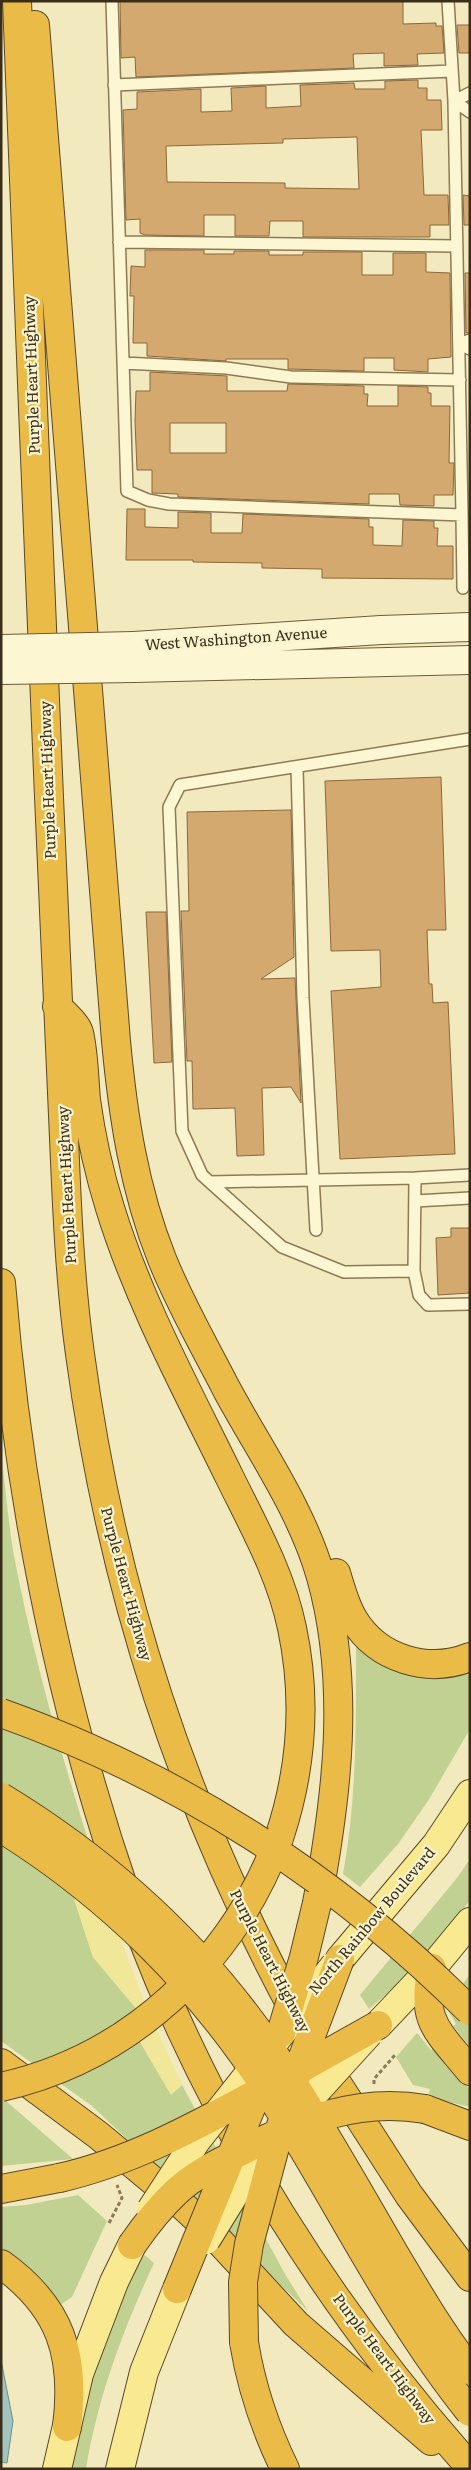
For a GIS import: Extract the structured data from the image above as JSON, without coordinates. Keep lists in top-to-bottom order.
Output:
{
  "streets": {
    "highway": ["Purple Heart Highway"],
    "main road": ["West Washington Avenue", "North Rainbow Boulevard"]
  }
}
